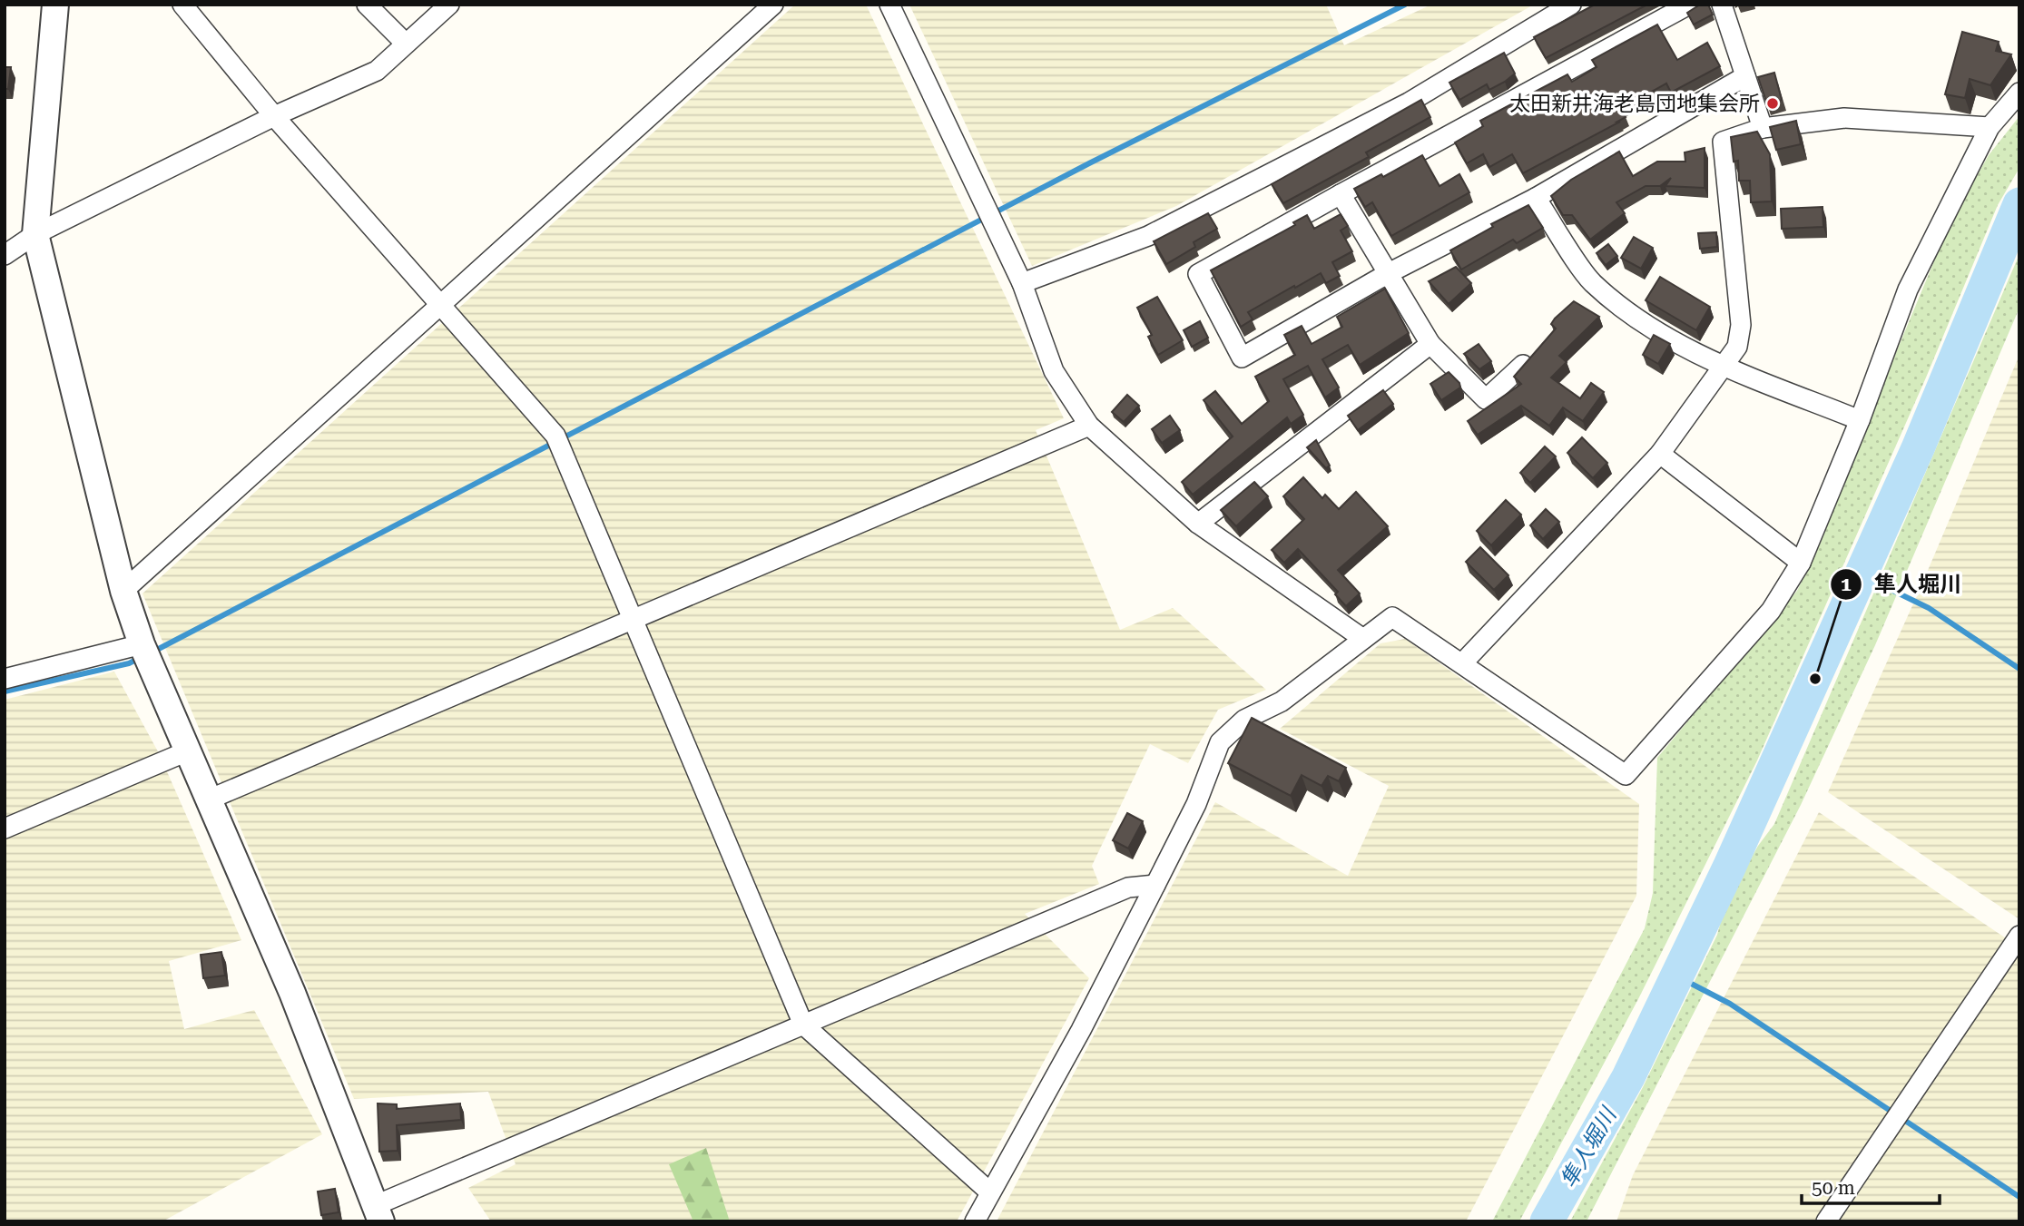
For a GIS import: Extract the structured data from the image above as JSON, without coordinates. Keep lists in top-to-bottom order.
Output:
{
  "water": ["隼人堀川"],
  "places": ["太田新井海老島団地集会所", "隼人堀川"],
  "scale_bar": "50 m"
}
